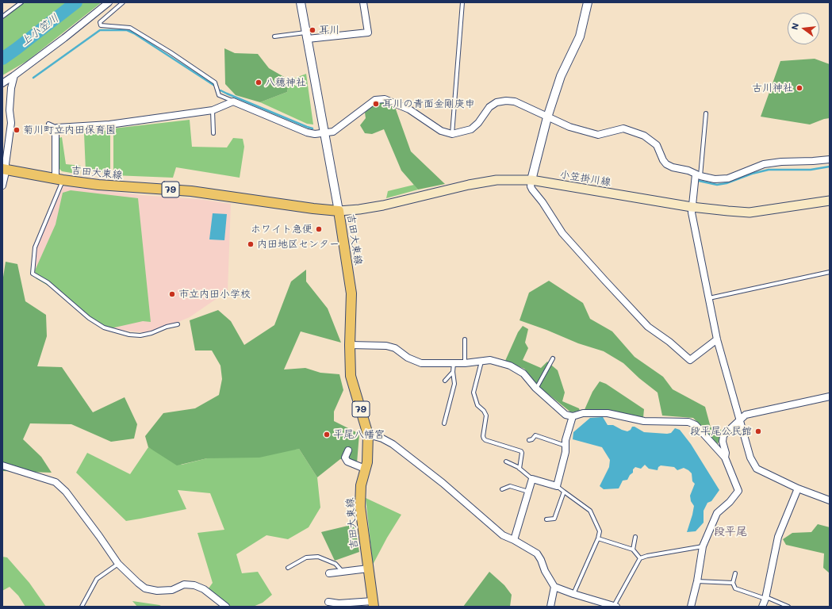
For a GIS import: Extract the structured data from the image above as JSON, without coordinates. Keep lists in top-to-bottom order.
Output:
{
  "streets": {
    "main road": ["吉田大東線", "小笠掛川線", "79"]
  },
  "crossings": [
    ["吉田大東線", "小笠掛川線"]
  ],
  "districts": ["段平尾"],
  "water": ["上小笠川"],
  "places": [
    "耳川",
    "八穂神社",
    "古川神社",
    "耳川の青面金剛庚申",
    "菊川町立内田保育園",
    "ホワイト急便",
    "内田地区センター",
    "市立内田小学校",
    "段平尾公民館",
    "平尾八幡宮"
  ],
  "north": "left"
}
